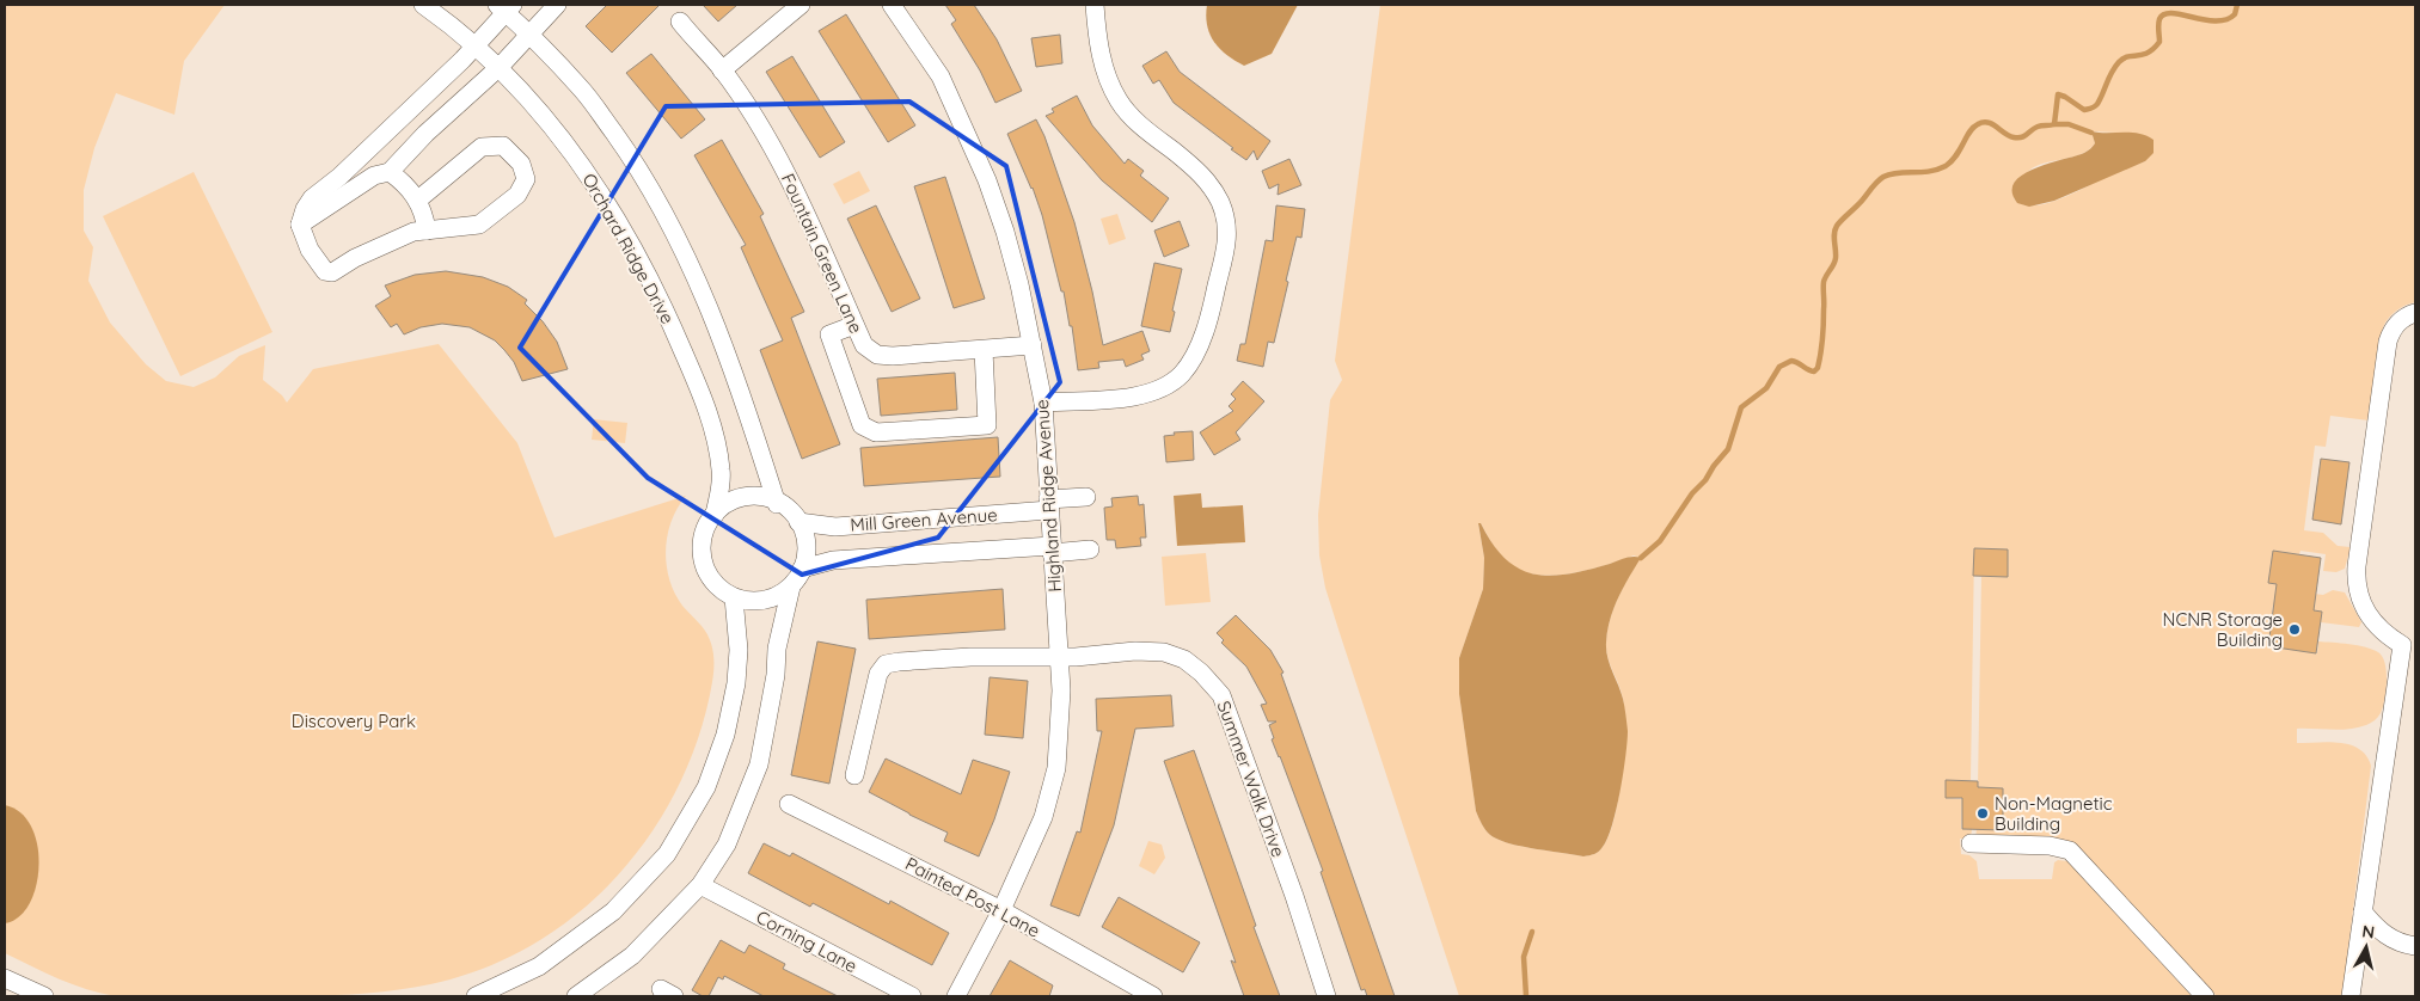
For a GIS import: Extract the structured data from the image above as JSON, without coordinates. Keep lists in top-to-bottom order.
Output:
{
  "streets": {
    "street": [
      "Orchard Ridge Drive",
      "Fountain Green Lane",
      "Highland Ridge Avenue",
      "Mill Green Avenue",
      "Summer Walk Drive",
      "Painted Post Lane",
      "Corning Lane"
    ]
  },
  "crossings": [
    ["Orchard Ridge Drive", "Mill Green Avenue"],
    ["Fountain Green Lane", "Highland Ridge Avenue"],
    ["Highland Ridge Avenue", "Mill Green Avenue"],
    ["Highland Ridge Avenue", "Summer Walk Drive"],
    ["Highland Ridge Avenue", "Painted Post Lane"]
  ],
  "parks": ["Discovery Park"],
  "places": ["NCNR Storage Building", "Non-Magnetic Building"],
  "north": "top"
}
